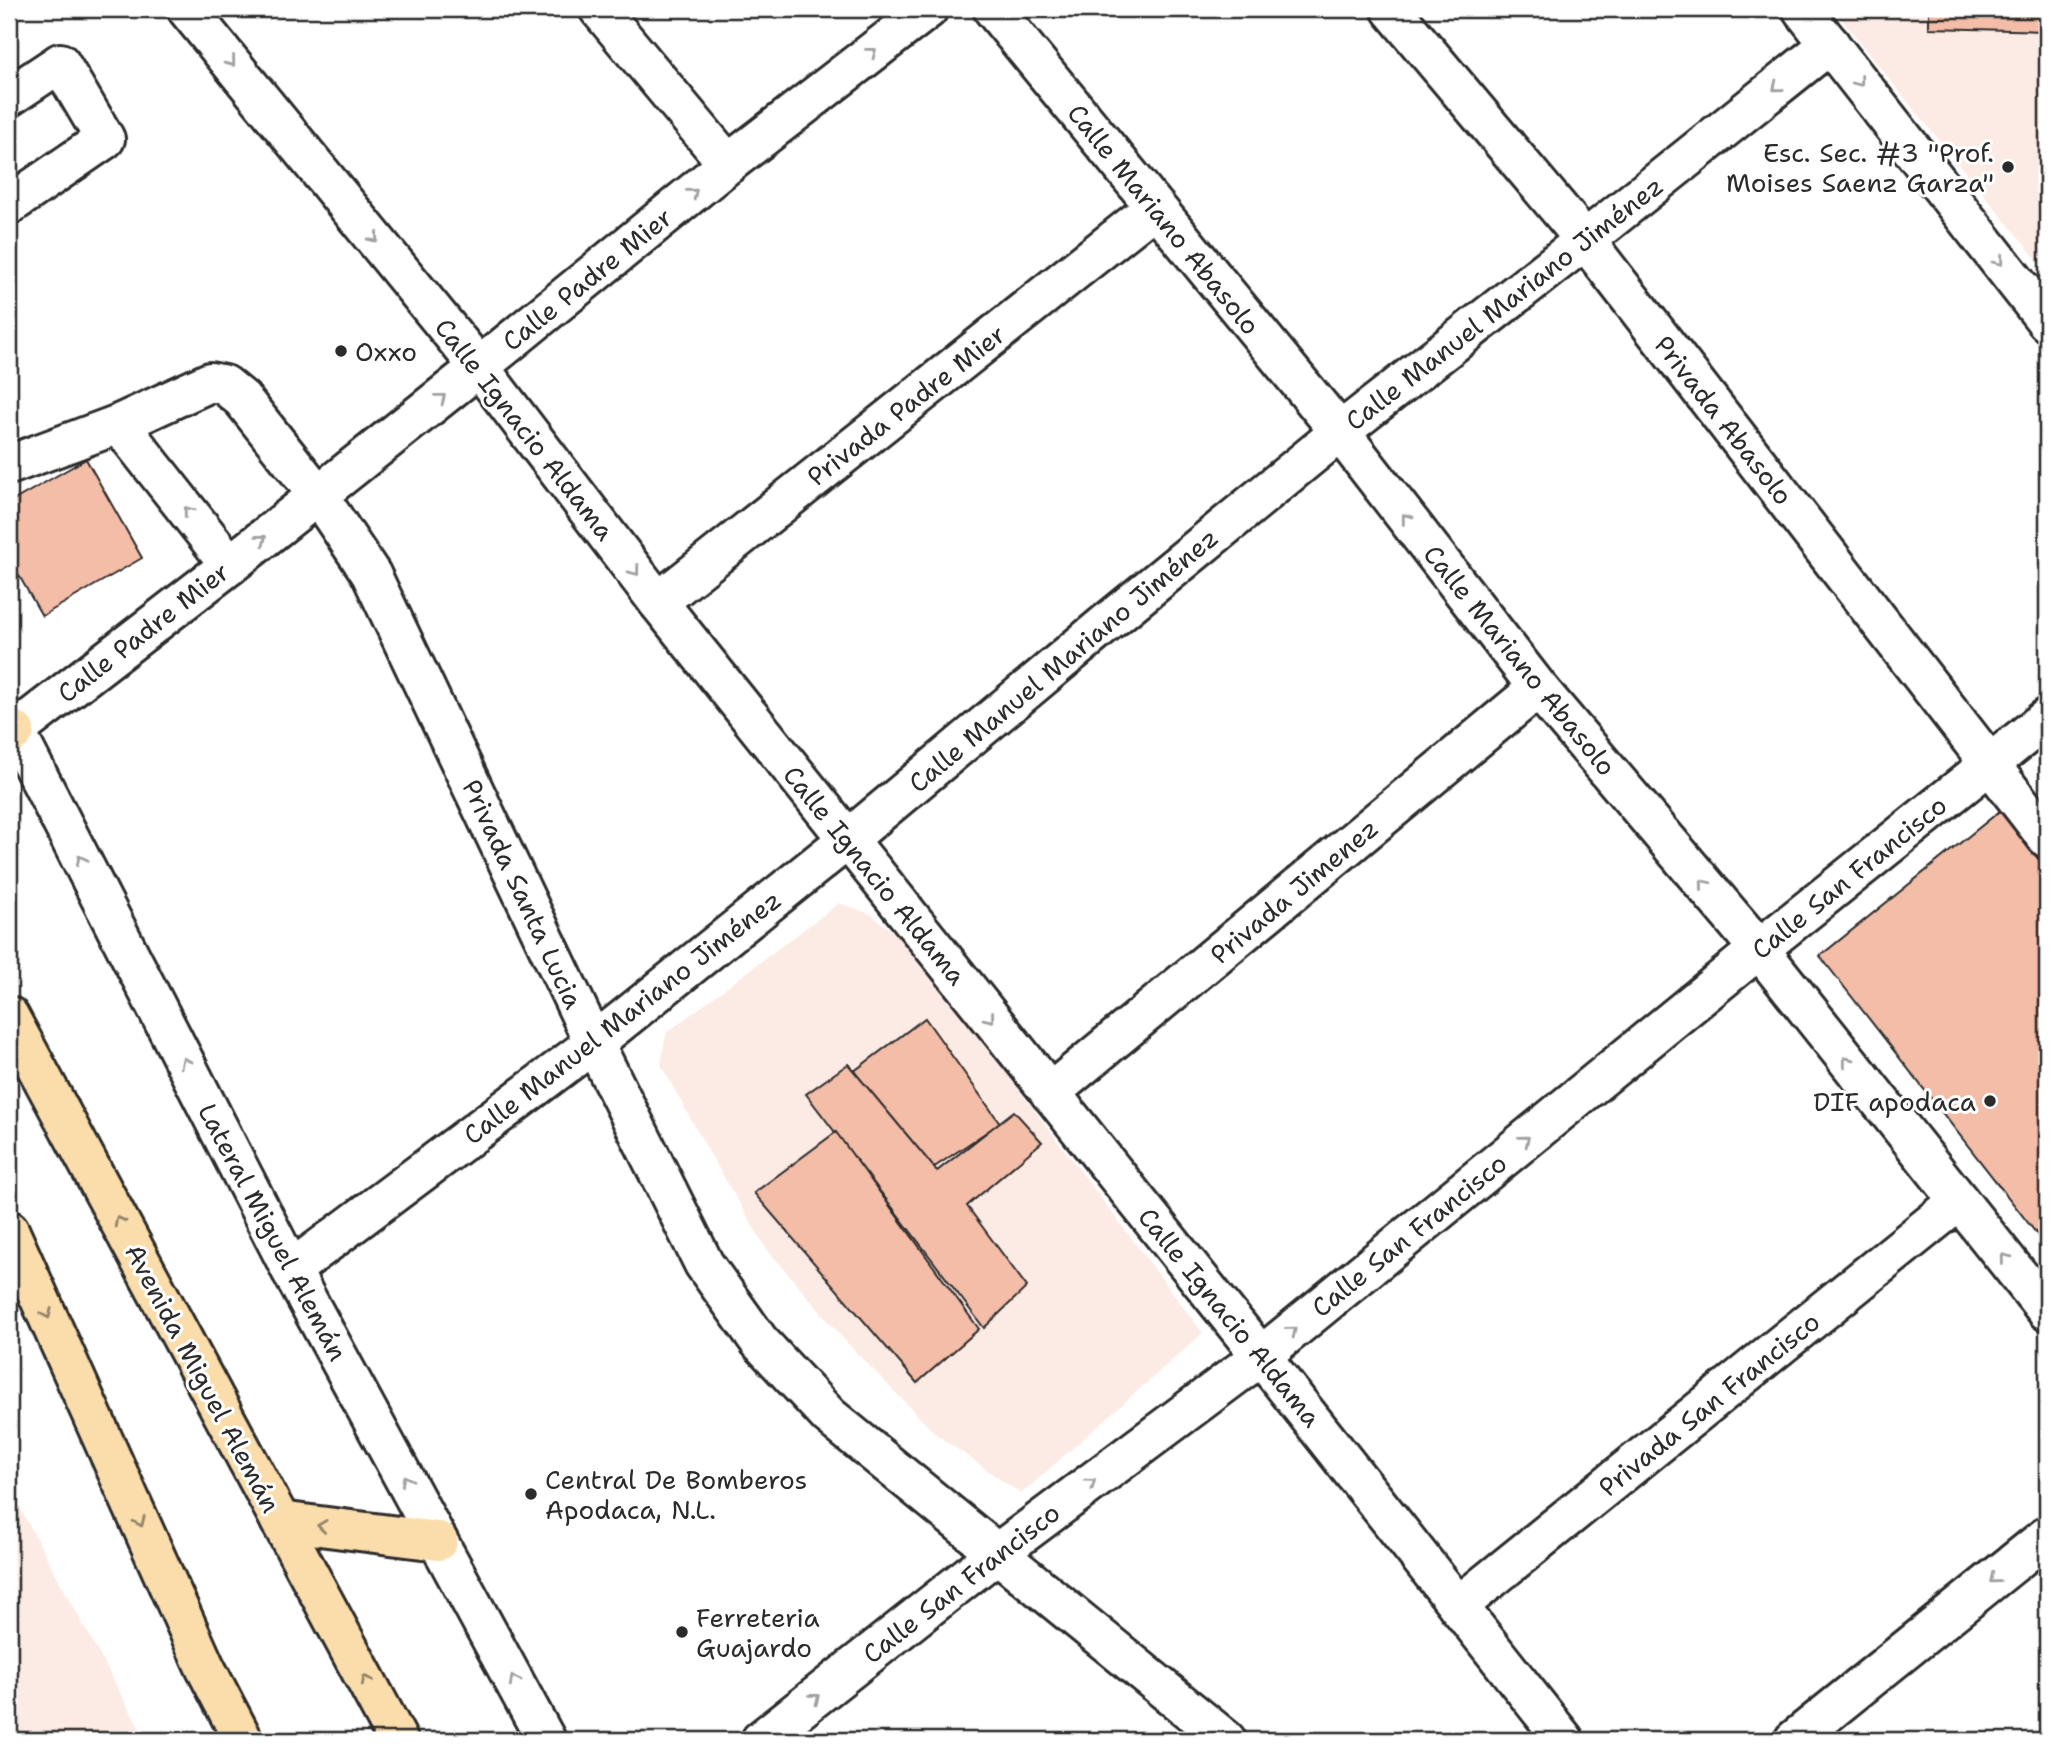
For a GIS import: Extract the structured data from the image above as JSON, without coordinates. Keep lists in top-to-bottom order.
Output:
{
  "streets": {
    "highway": ["Avenida Miguel Alemán"],
    "street": [
      "Calle Mariano Abasolo",
      "Calle Padre Mier",
      "Calle Manuel Mariano Jiménez",
      "Privada Padre Mier",
      "Privada Abasolo",
      "Calle Ignacio Aldama",
      "Calle San Francisco",
      "Privada Jimenez",
      "Privada Santa Lucia",
      "Lateral Miguel Alemán",
      "Privada San Francisco"
    ]
  },
  "crossings": [
    ["Calle Mariano Abasolo", "Calle Manuel Mariano Jiménez"],
    ["Calle Mariano Abasolo", "Privada Padre Mier"],
    ["Calle Mariano Abasolo", "Calle San Francisco"],
    ["Calle Mariano Abasolo", "Privada Jimenez"],
    ["Calle Mariano Abasolo", "Privada San Francisco"],
    ["Calle Padre Mier", "Calle Ignacio Aldama"],
    ["Calle Padre Mier", "Privada Santa Lucia"],
    ["Calle Padre Mier", "Lateral Miguel Alemán"],
    ["Calle Manuel Mariano Jiménez", "Privada Abasolo"],
    ["Calle Manuel Mariano Jiménez", "Calle Ignacio Aldama"],
    ["Calle Manuel Mariano Jiménez", "Privada Santa Lucia"],
    ["Calle Manuel Mariano Jiménez", "Lateral Miguel Alemán"],
    ["Privada Padre Mier", "Calle Ignacio Aldama"],
    ["Privada Abasolo", "Calle San Francisco"],
    ["Calle Ignacio Aldama", "Calle San Francisco"],
    ["Calle Ignacio Aldama", "Privada Jimenez"],
    ["Calle Ignacio Aldama", "Privada San Francisco"],
    ["Calle San Francisco", "Privada Santa Lucia"]
  ],
  "one_way": [
    "Calle Mariano Abasolo",
    "Calle Padre Mier",
    "Calle San Francisco",
    "Lateral Miguel Alemán"
  ],
  "places": [
    "Esc. Sec. #3 \"Prof. Moises Saenz Garza\"",
    "Oxxo",
    "DIF apodaca",
    "Central De Bomberos Apodaca, N.L.",
    "Ferreteria Guajardo"
  ]
}
